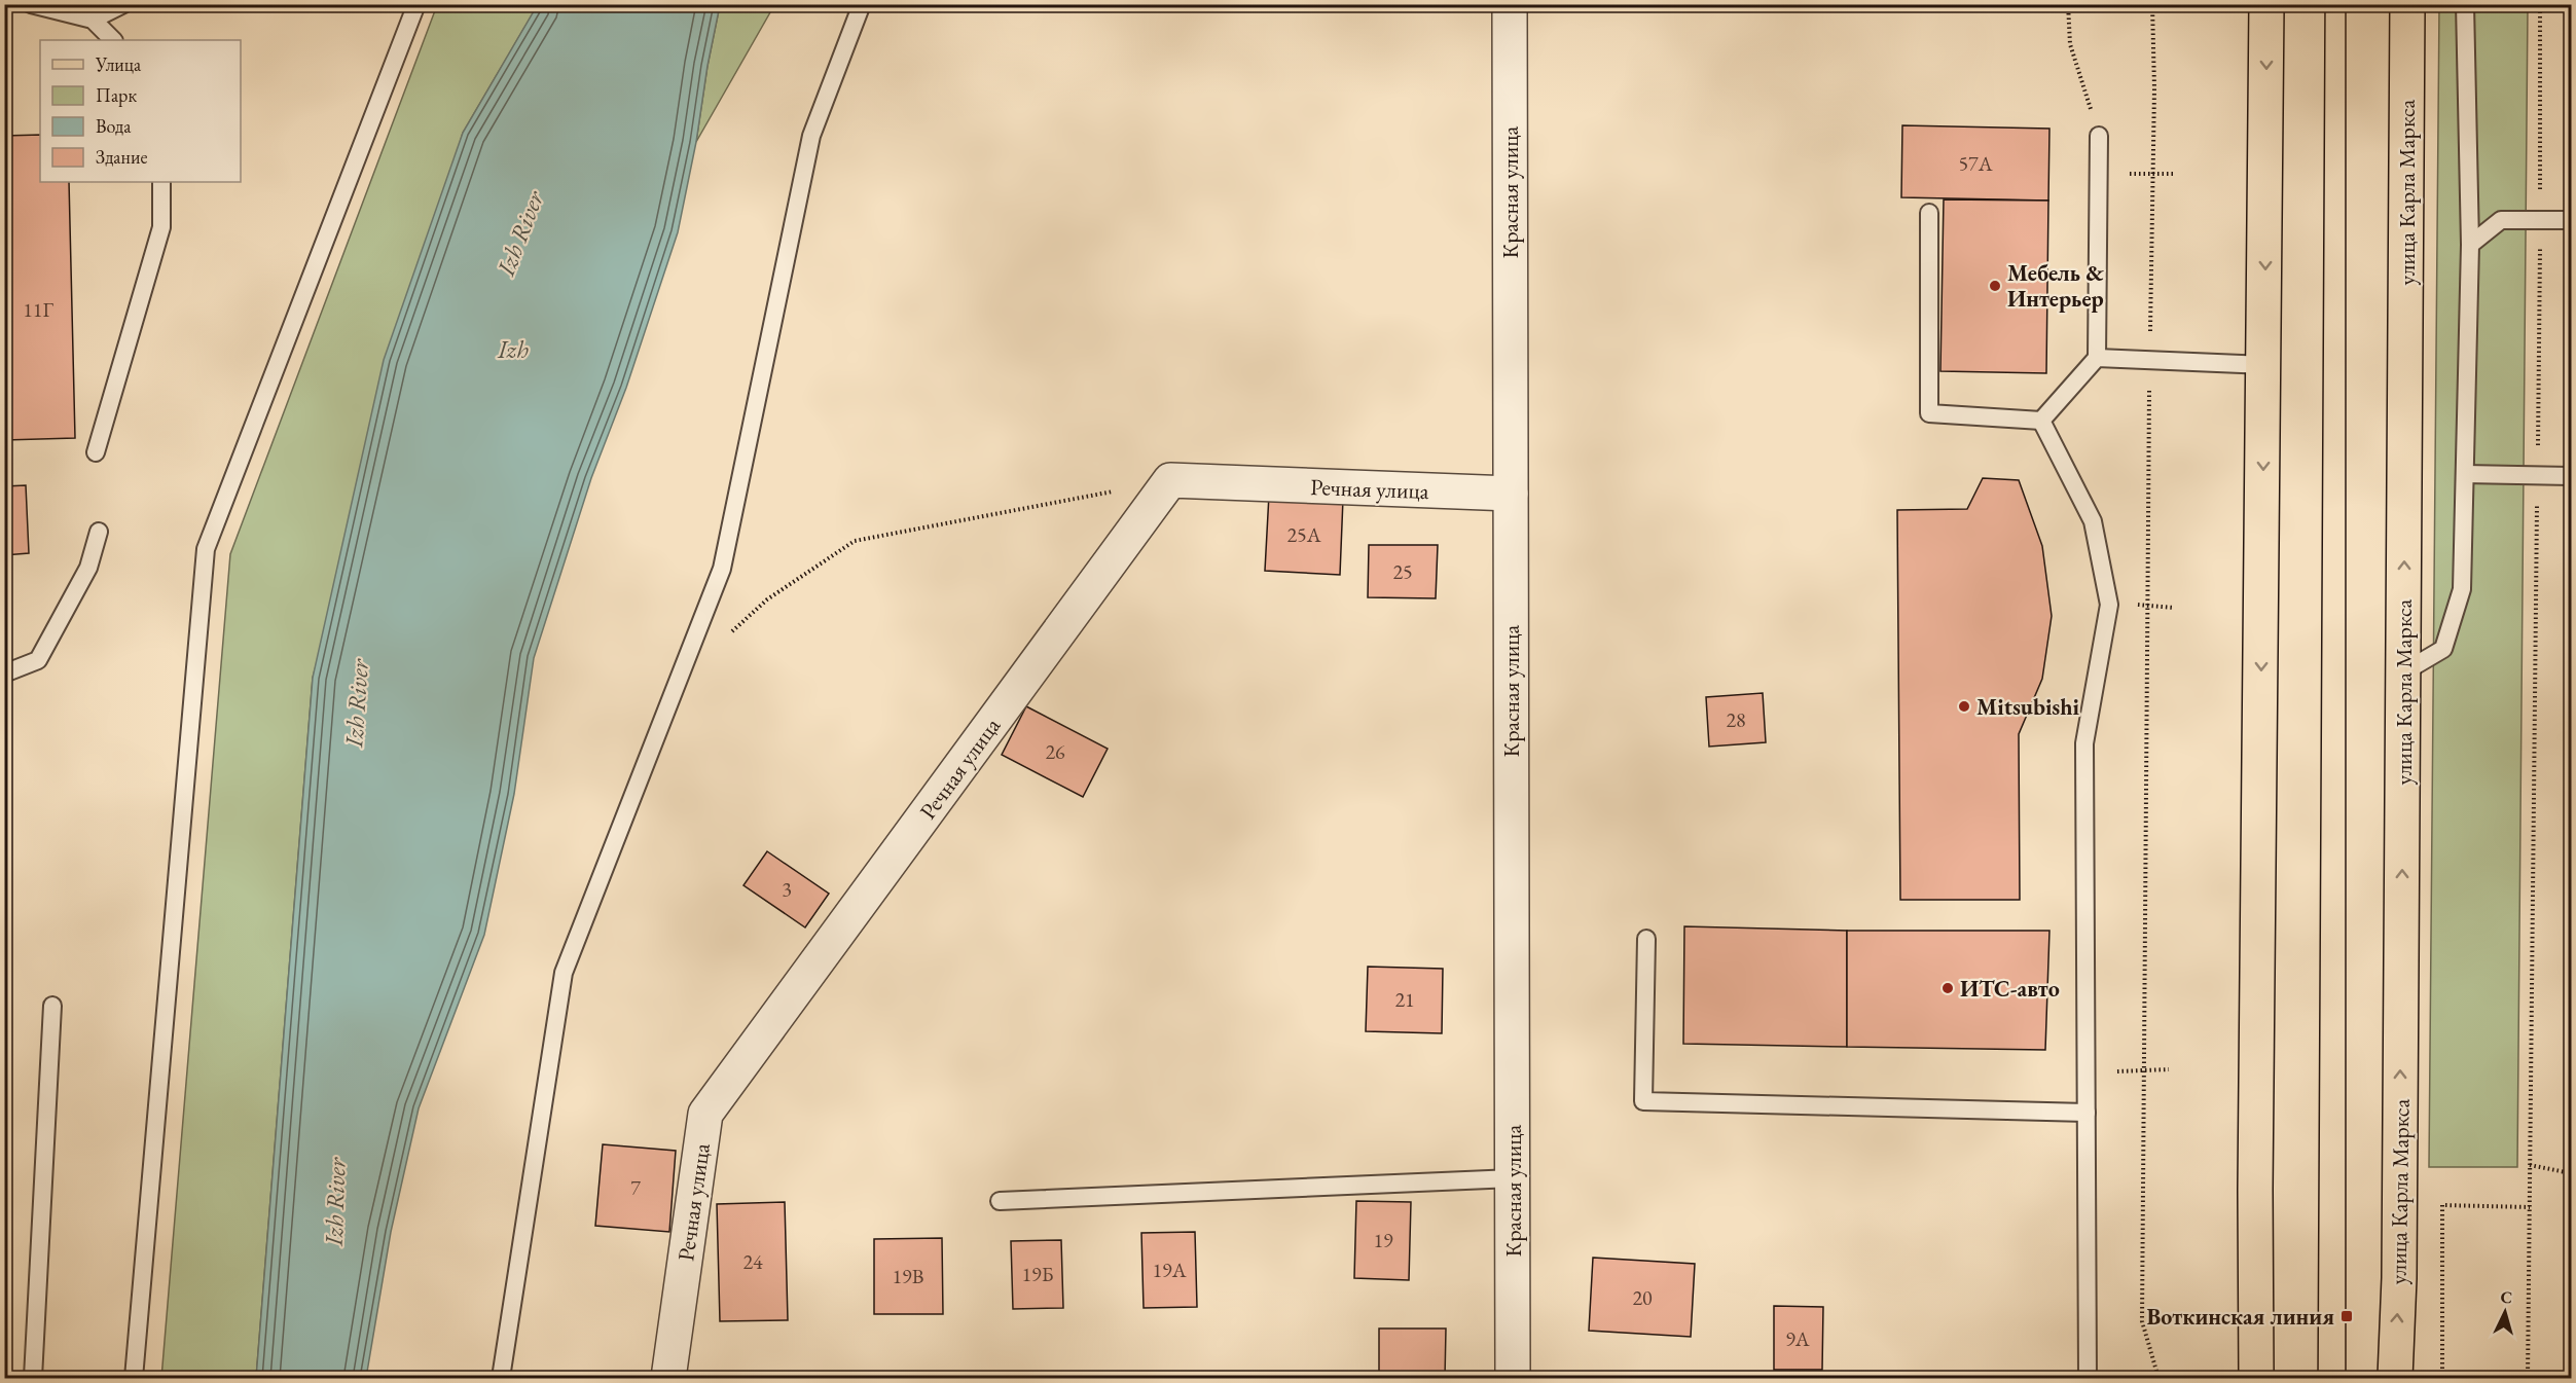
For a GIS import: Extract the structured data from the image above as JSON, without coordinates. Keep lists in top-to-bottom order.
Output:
{
  "streets": {
    "main road": ["улица Карла Маркса"],
    "street": ["Красная улица", "Речная улица"]
  },
  "crossings": [
    ["Красная улица", "Речная улица"]
  ],
  "water": ["Izh River", "Izh"],
  "places": {
    "other": ["Мебель & Интерьер", "Mitsubishi", "ИТС-авто"],
    "transit": ["Воткинская линия"]
  },
  "house_numbers": [
    "57А",
    "11Г",
    "25А",
    "25",
    "28",
    "26",
    "3",
    "21",
    "7",
    "19",
    "24",
    "19А",
    "19Б",
    "19В",
    "20",
    "9А"
  ],
  "legend": [
    "Улица",
    "Парк",
    "Вода",
    "Здание"
  ],
  "north": "top"
}
